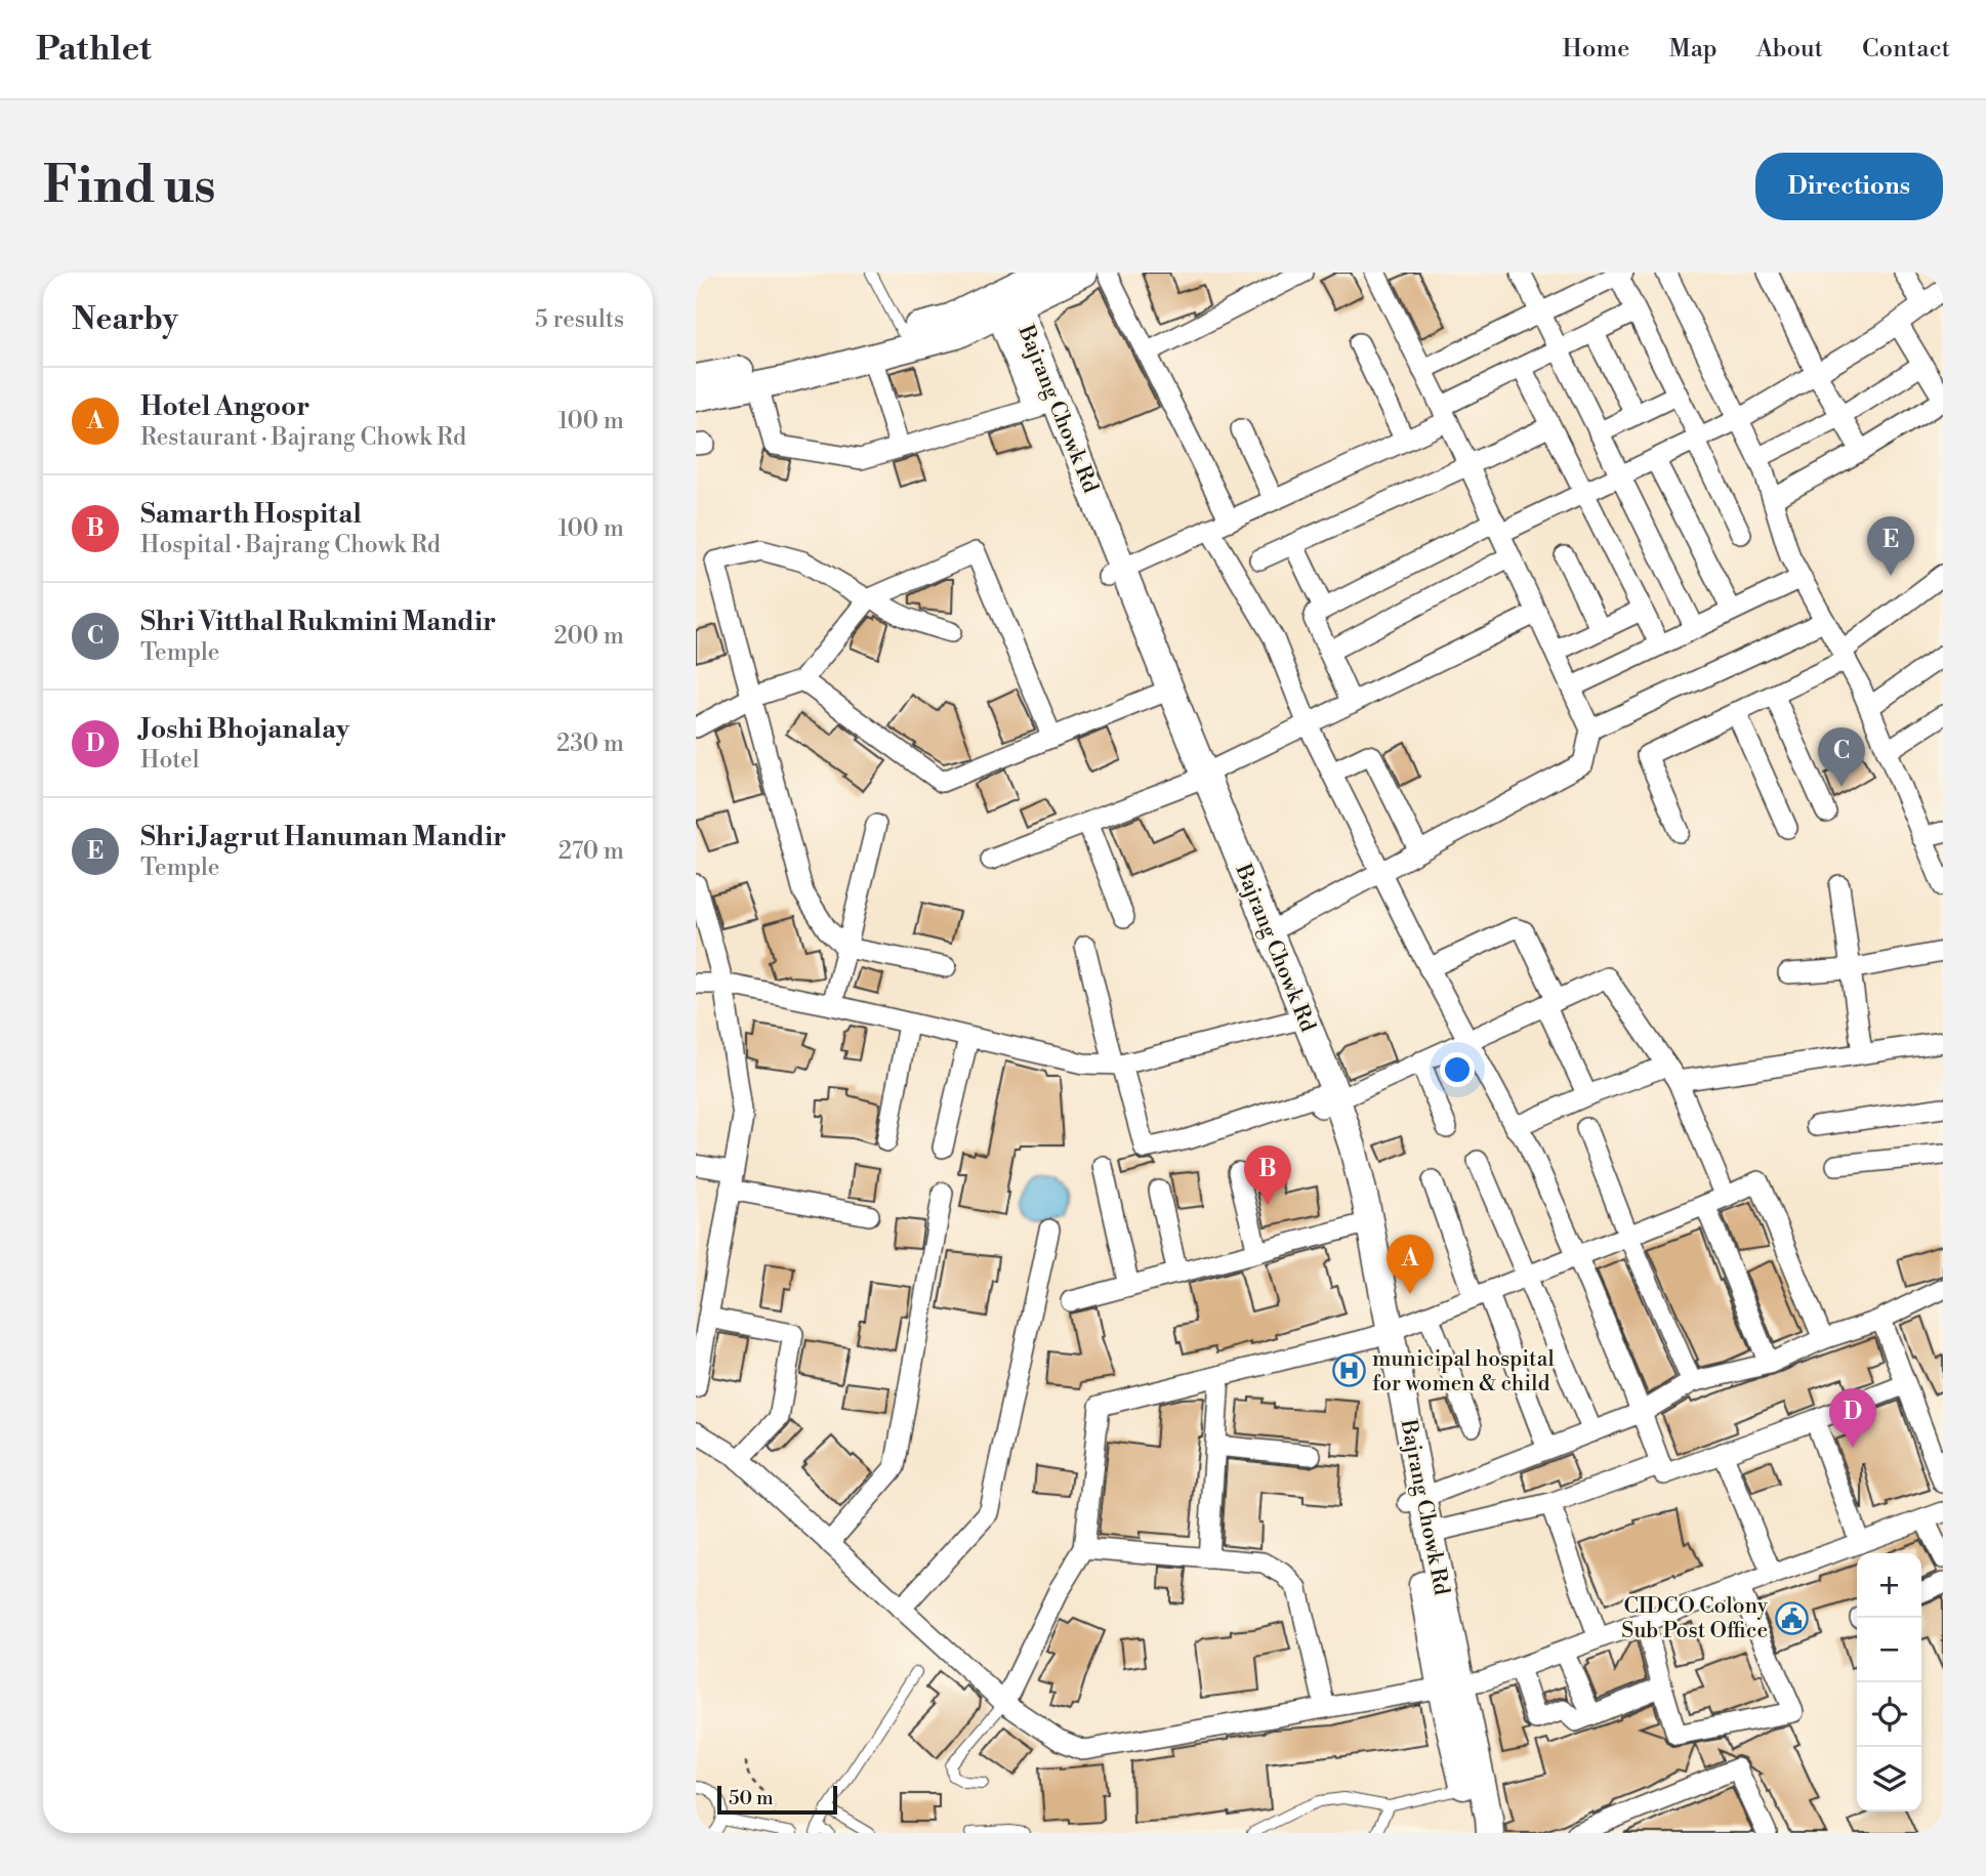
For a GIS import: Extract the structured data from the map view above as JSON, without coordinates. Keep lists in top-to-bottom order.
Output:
{
  "streets": {
    "street": ["Bajrang Chowk Rd"]
  },
  "places": {
    "hospital": ["municipal hospital for women & child"],
    "public building": ["CIDCO Colony Sub Post Office"]
  },
  "scale_bar": "50 m",
  "page": {
    "header": "Pathlet",
    "nav": [
      "Home",
      "Map",
      "About",
      "Contact"
    ],
    "buttons": "Directions",
    "title": "Find us",
    "heading": ["Nearby", "5 results"],
    "list": [
      {
        "mark": "A",
        "name": "Hotel Angoor",
        "note": "Restaurant · Bajrang Chowk Rd",
        "value": "100 m"
      },
      {
        "mark": "B",
        "name": "Samarth Hospital",
        "note": "Hospital · Bajrang Chowk Rd",
        "value": "100 m"
      },
      {
        "mark": "C",
        "name": "Shri Vitthal Rukmini Mandir",
        "note": "Temple",
        "value": "200 m"
      },
      {
        "mark": "D",
        "name": "Joshi Bhojanalay",
        "note": "Hotel",
        "value": "230 m"
      },
      {
        "mark": "E",
        "name": "Shri Jagrut Hanuman Mandir",
        "note": "Temple",
        "value": "270 m"
      }
    ],
    "pins": [
      "E",
      "C",
      "B",
      "A",
      "D"
    ],
    "map_buttons": ["+", "−"],
    "scale": "50 m"
  }
}
